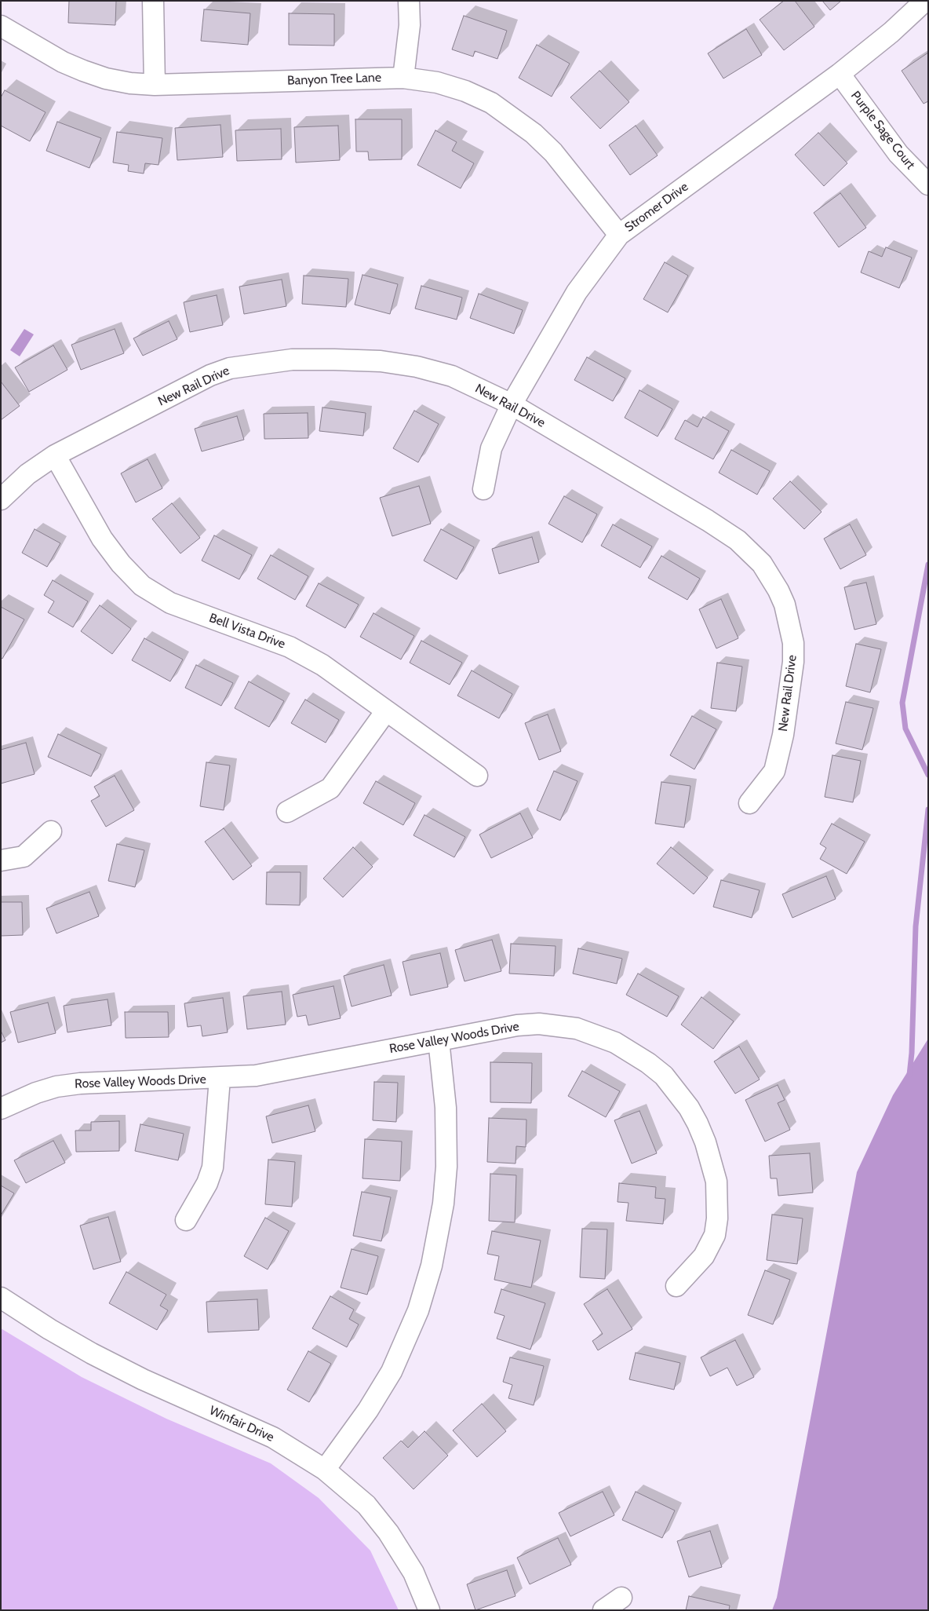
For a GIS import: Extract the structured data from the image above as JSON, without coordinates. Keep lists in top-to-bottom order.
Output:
{
  "streets": {
    "street": [
      "Banyon Tree Lane",
      "Purple Sage Court",
      "Stromer Drive",
      "New Rail Drive",
      "Bell Vista Drive",
      "Rose Valley Woods Drive",
      "Winfair Drive"
    ]
  },
  "crossings": [
    ["Banyon Tree Lane", "Stromer Drive"],
    ["Purple Sage Court", "Stromer Drive"],
    ["Stromer Drive", "New Rail Drive"],
    ["New Rail Drive", "Bell Vista Drive"]
  ]
}
